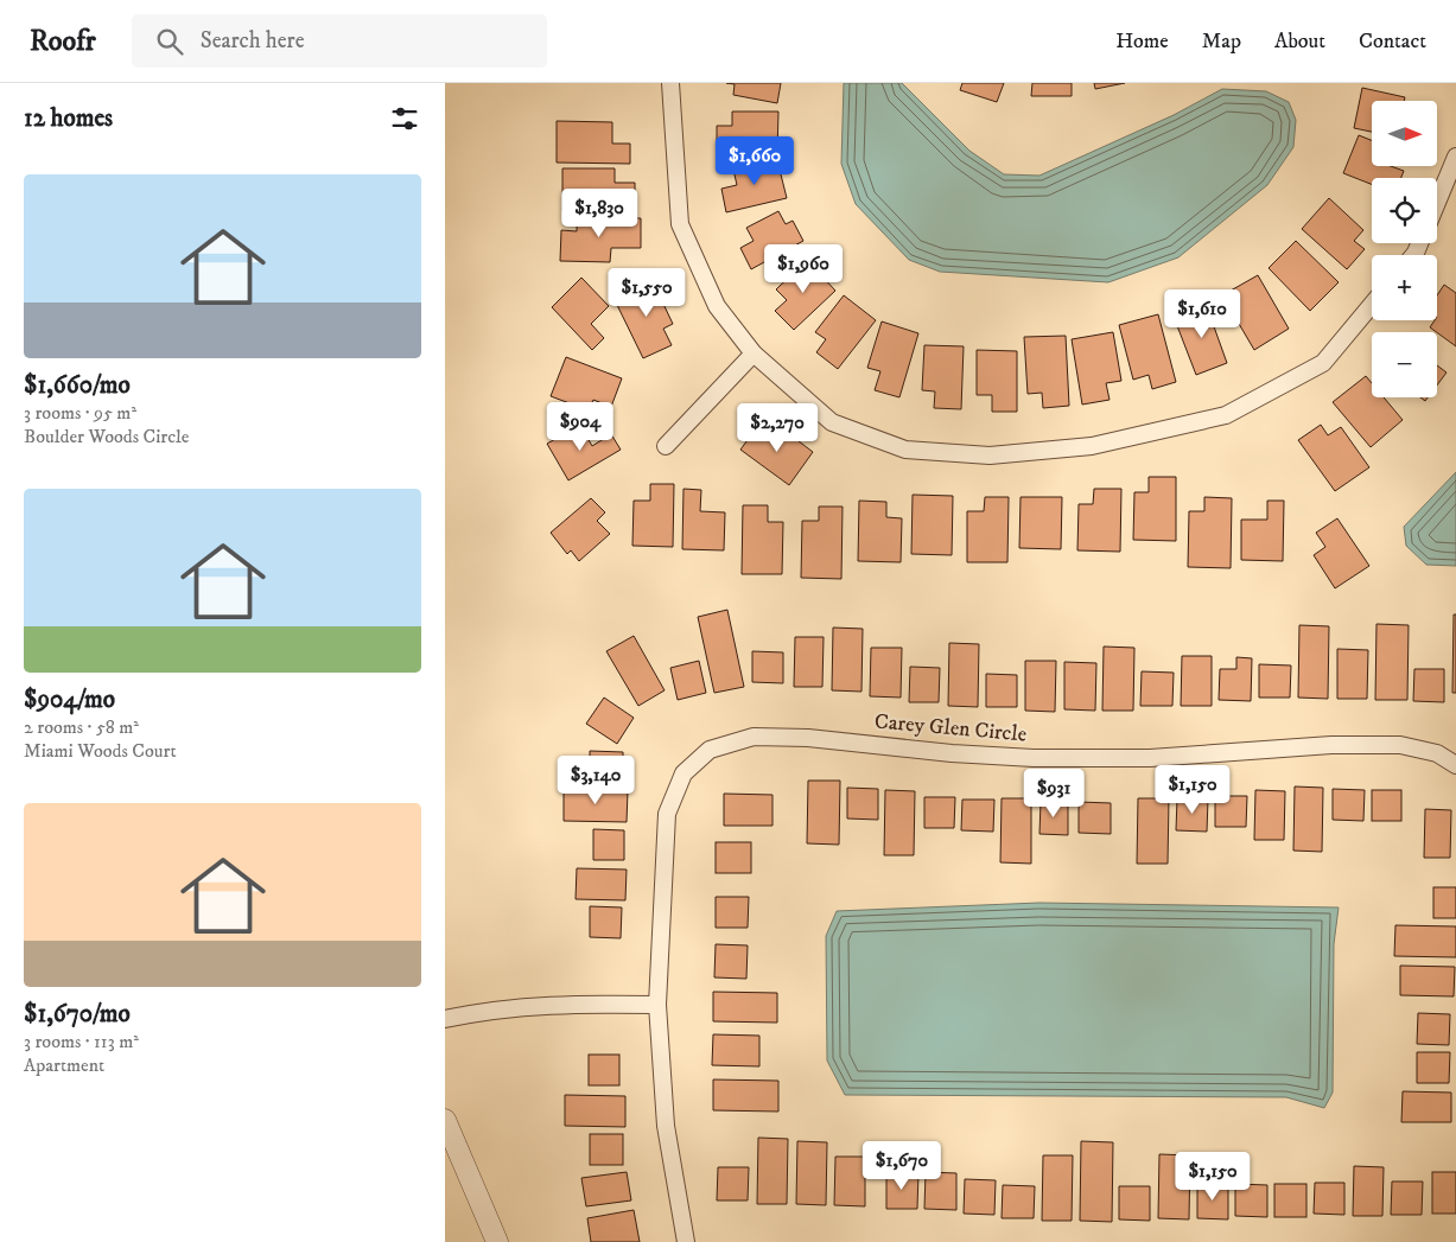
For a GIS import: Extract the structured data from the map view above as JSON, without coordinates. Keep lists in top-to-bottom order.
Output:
{
  "streets": {
    "street": ["Carey Glen Circle"]
  },
  "north": "right",
  "page": {
    "header": "Roofr",
    "search": "Search here",
    "nav": [
      "Home",
      "Map",
      "About",
      "Contact"
    ],
    "heading": "12 homes",
    "map_buttons": ["+", "−"],
    "price": [
      "$1,660",
      "$1,830",
      "$1,960",
      "$1,550",
      "$1,610",
      "$904",
      "$2,270",
      "$3,140",
      "$1,150",
      "$931",
      "$1,670",
      "$1,150"
    ],
    "list": [
      {
        "name": "$1,660/mo",
        "note": "3 rooms · 95 m² · Boulder Woods Circle"
      },
      {
        "name": "$904/mo",
        "note": "2 rooms · 58 m² · Miami Woods Court"
      },
      {
        "name": "$1,670/mo",
        "note": "3 rooms · 113 m² · Apartment"
      }
    ]
  }
}
